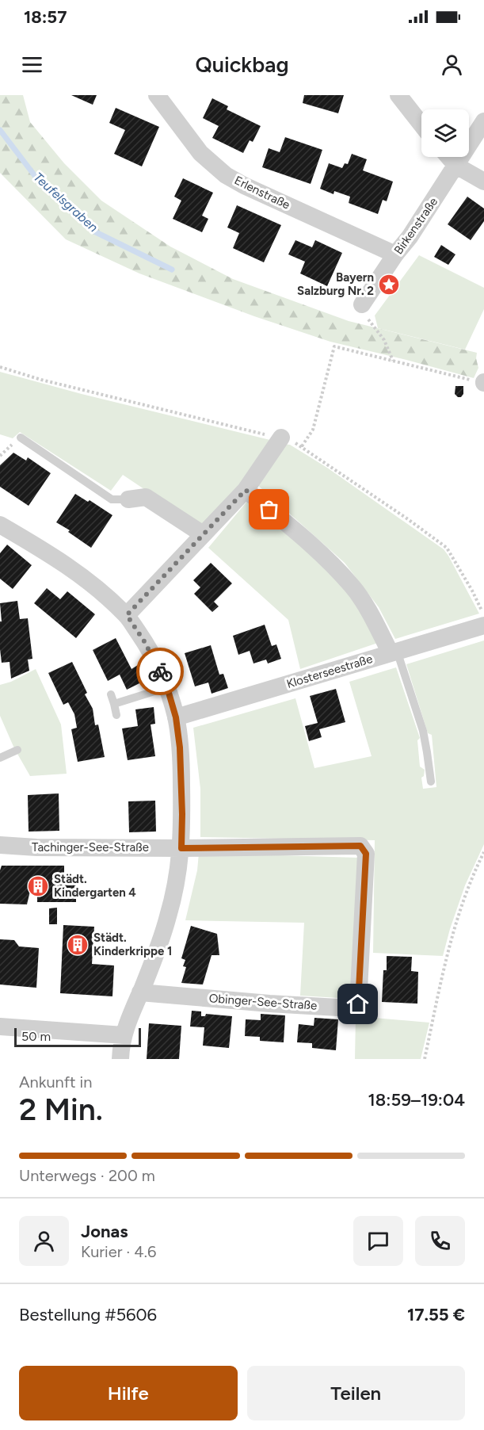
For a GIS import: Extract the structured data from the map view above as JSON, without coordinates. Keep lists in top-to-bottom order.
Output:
{
  "streets": {
    "street": [
      "Erlenstraße",
      "Birkenstraße",
      "Klosterseestraße",
      "Tachinger-See-Straße",
      "Obinger-See-Straße"
    ]
  },
  "crossings": [
    ["Erlenstraße", "Birkenstraße"],
    ["Tachinger-See-Straße", "Obinger-See-Straße"]
  ],
  "water": ["Teufelsgraben"],
  "places": {
    "place": ["Bayern Salzburg Nr. 2"],
    "building": ["Städt. Kindergarten 4", "Städt. Kinderkrippe 1"]
  },
  "scale_bar": "50 m",
  "page": {
    "status": "18:57",
    "header": "Quickbag",
    "scale": "50 m",
    "heading": ["2 Min.", "Ankunft in", "18:59–19:04"],
    "panel": [
      "Jonas",
      "Kurier · 4.6",
      "Bestellung #5606",
      "17.55 €"
    ],
    "bar": "Unterwegs · 200 m",
    "buttons": ["Hilfe", "Teilen"]
  }
}
